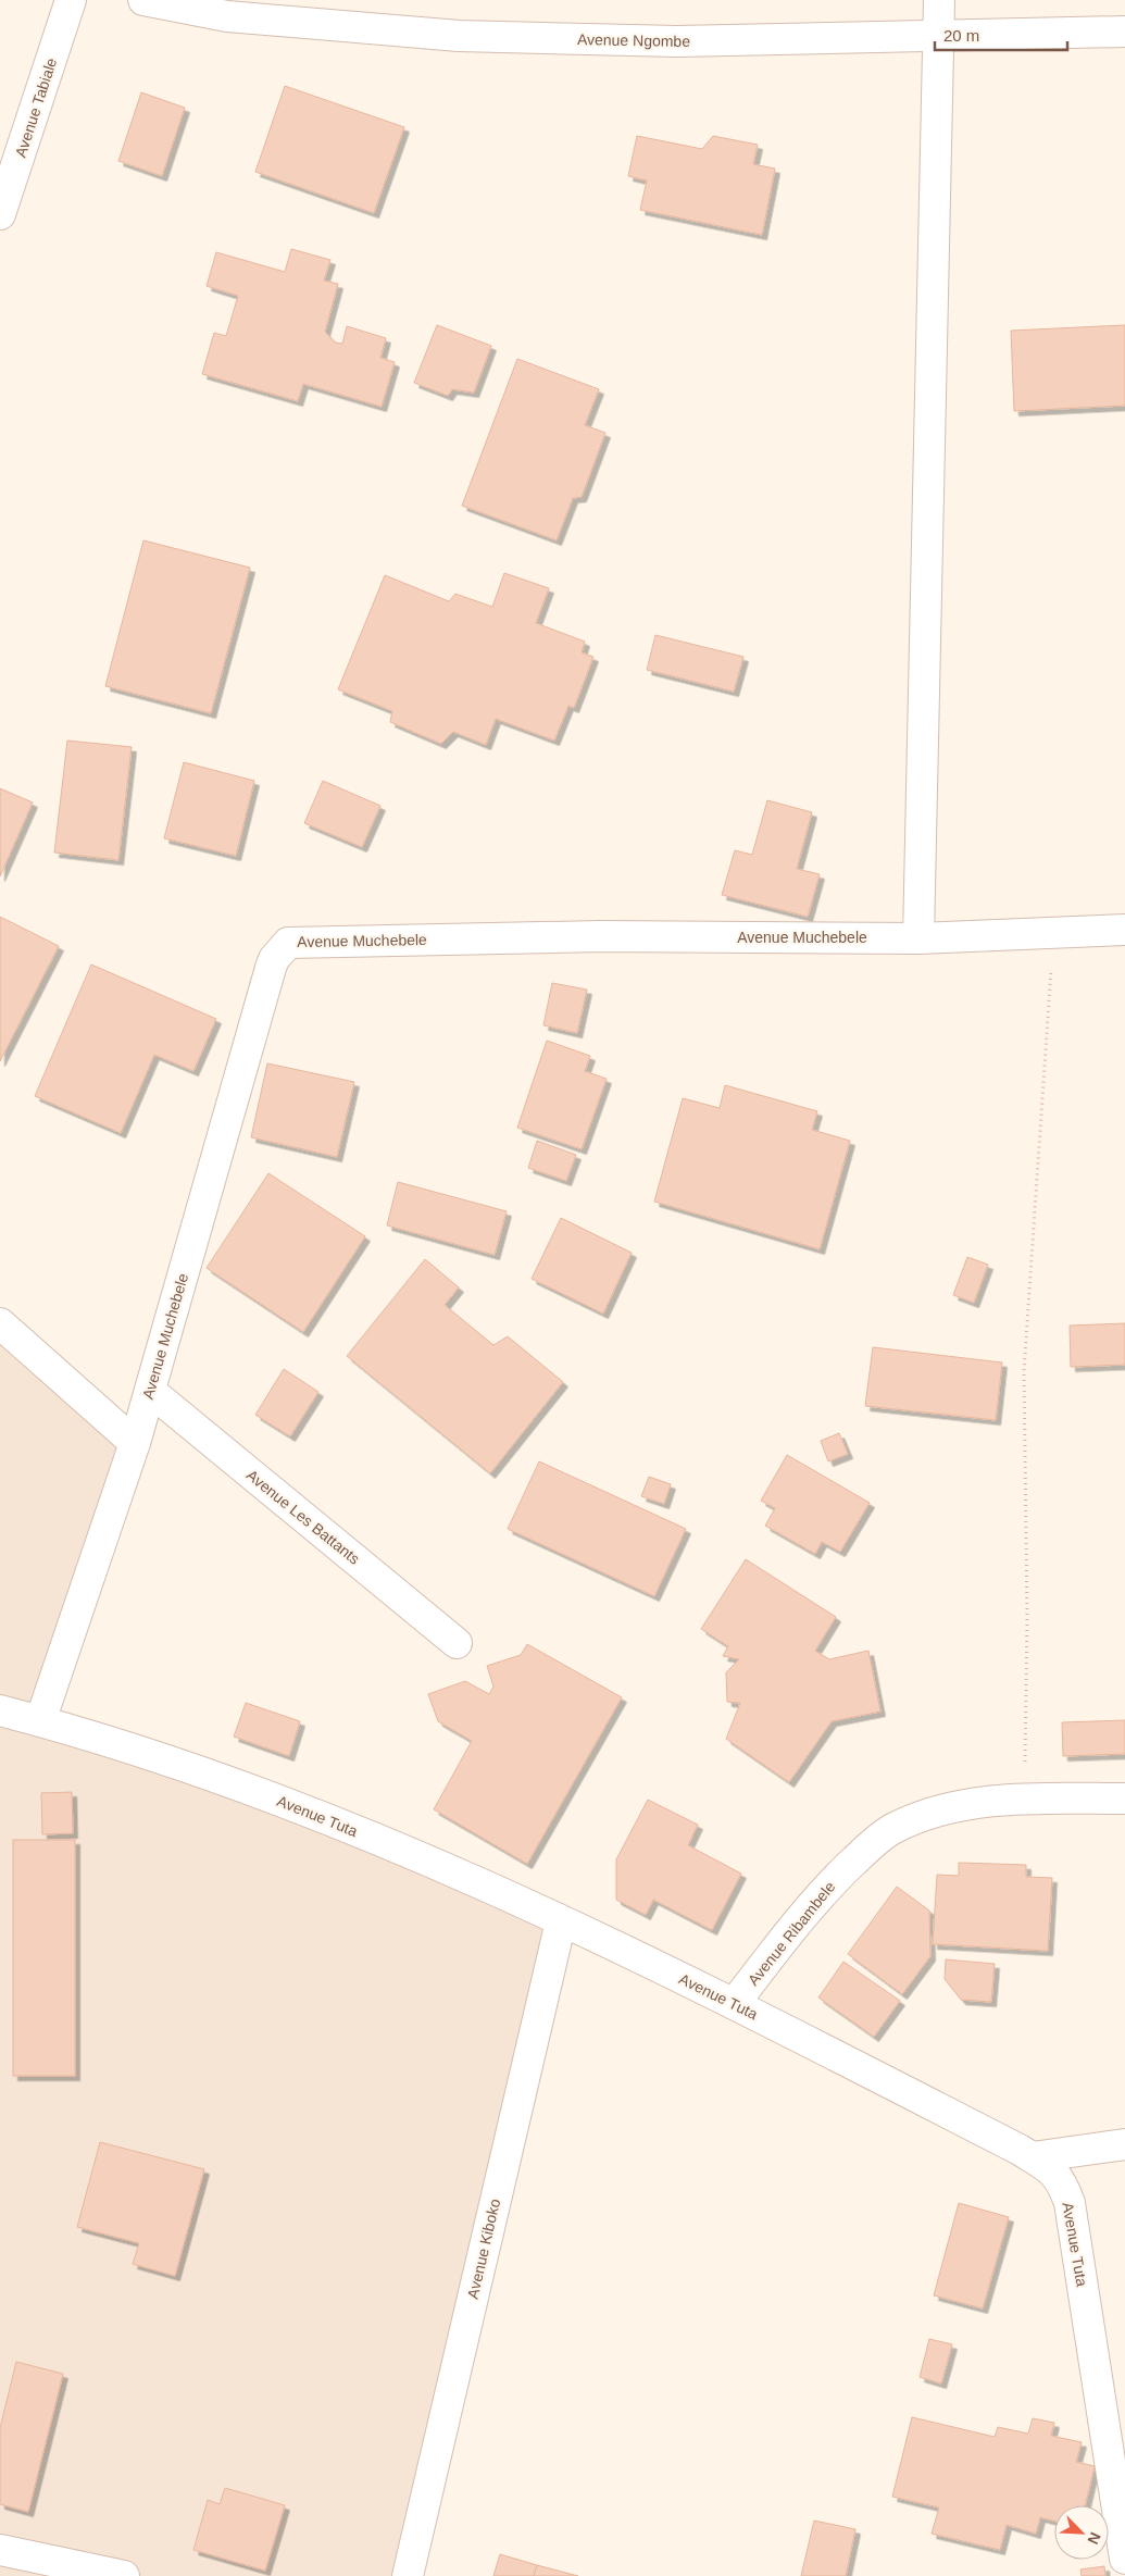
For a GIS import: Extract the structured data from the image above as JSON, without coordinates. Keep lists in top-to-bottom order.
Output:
{
  "streets": {
    "street": [
      "Avenue Ngombe",
      "Avenue Tabiale",
      "Avenue Muchebele",
      "Avenue Les Battants",
      "Avenue Tuta",
      "Avenue Ribambele",
      "Avenue Kiboko"
    ]
  },
  "crossings": [
    ["Avenue Muchebele", "Avenue Les Battants"],
    ["Avenue Muchebele", "Avenue Tuta"],
    ["Avenue Tuta", "Avenue Ribambele"],
    ["Avenue Tuta", "Avenue Kiboko"]
  ],
  "scale_bar": "20 m",
  "north": "bottom right"
}
